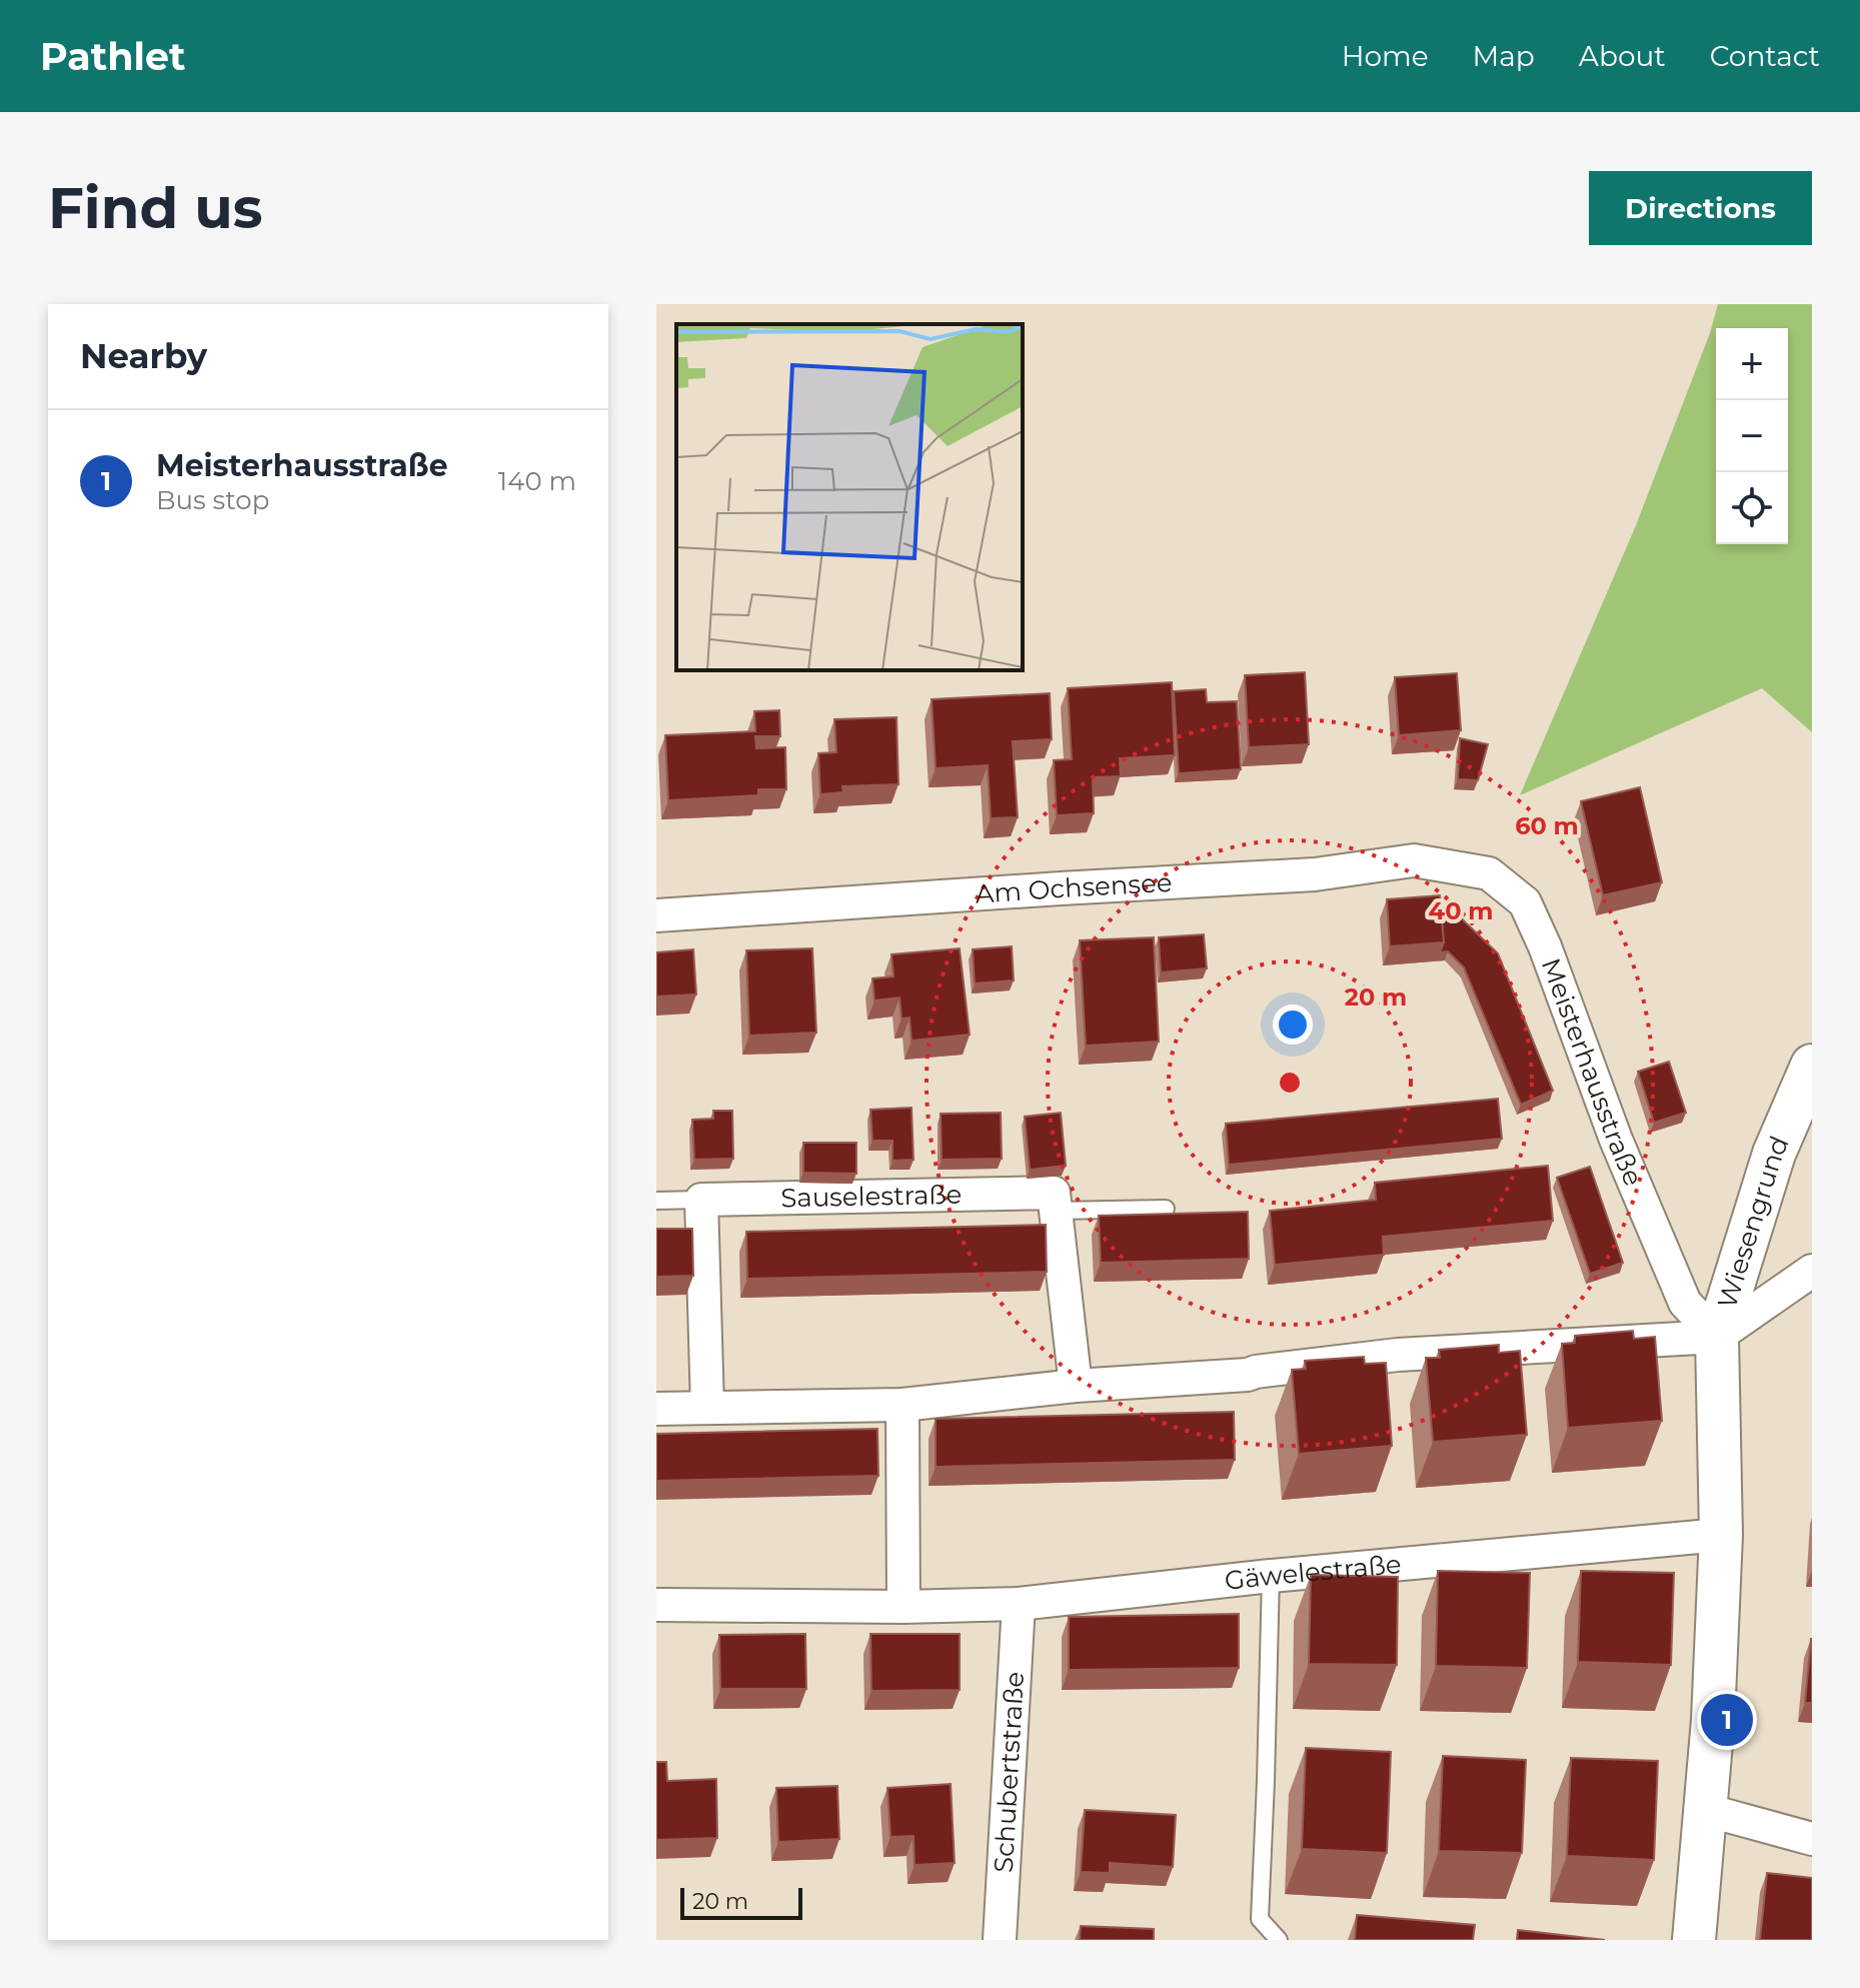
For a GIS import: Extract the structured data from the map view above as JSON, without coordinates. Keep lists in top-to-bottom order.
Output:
{
  "streets": {
    "street": [
      "Am Ochsensee",
      "Meisterhausstraße",
      "Sauselestraße",
      "Wiesengrund",
      "Gäwelestraße",
      "Schubertstraße"
    ]
  },
  "crossings": [
    ["Am Ochsensee", "Meisterhausstraße"],
    ["Meisterhausstraße", "Wiesengrund"],
    ["Gäwelestraße", "Schubertstraße"]
  ],
  "scale_bar": "20 m",
  "page": {
    "header": "Pathlet",
    "nav": [
      "Home",
      "Map",
      "About",
      "Contact"
    ],
    "buttons": "Directions",
    "title": "Find us",
    "heading": "Nearby",
    "map_buttons": ["+", "−"],
    "list": [
      {
        "mark": "1",
        "name": "Meisterhausstraße",
        "note": "Bus stop",
        "value": "140 m"
      }
    ],
    "pins": "1",
    "scale": "20 m"
  },
  "rings": ["60 m", "40 m", "20 m"]
}
